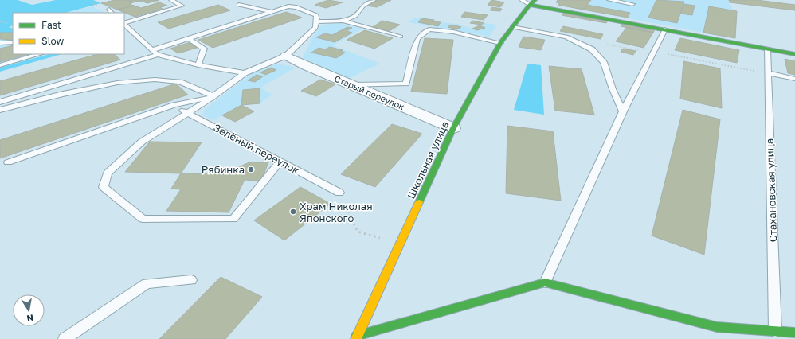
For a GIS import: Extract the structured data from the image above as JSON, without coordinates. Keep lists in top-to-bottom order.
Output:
{
  "streets": {
    "street": ["Старый переулок", "Школьная улица"],
    "lane": ["Зелёный переулок", "Стахановская улица"]
  },
  "crossings": [
    ["Старый переулок", "Школьная улица"]
  ],
  "places": ["Рябинка", "Храм Николая Японского"],
  "legend": ["Fast", "Slow"],
  "north": "bottom"
}
